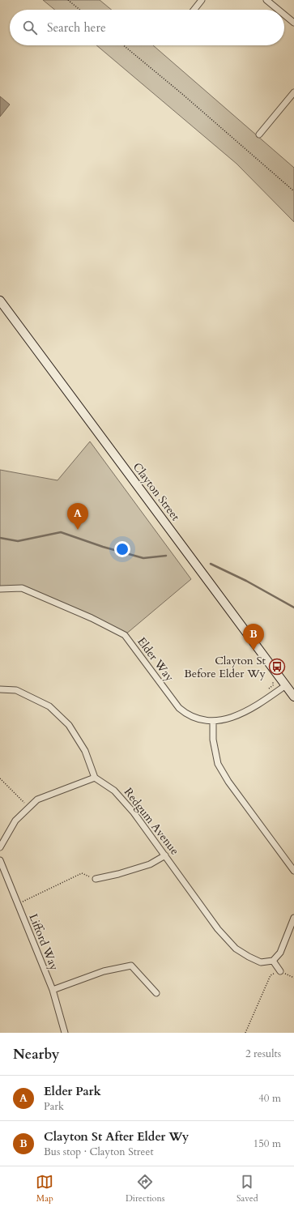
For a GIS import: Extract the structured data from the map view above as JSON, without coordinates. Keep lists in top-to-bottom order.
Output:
{
  "streets": {
    "main road": ["Clayton Street"],
    "street": ["Elder Way", "Redgum Avenue", "Lifford Way"]
  },
  "crossings": [
    ["Clayton Street", "Elder Way"]
  ],
  "places": {
    "bus stop": ["Clayton St Before Elder Wy"]
  },
  "page": {
    "search": "Search here",
    "pins": ["A", "B"],
    "heading": ["Nearby", "2 results"],
    "list": [
      {
        "mark": "A",
        "name": "Elder Park",
        "note": "Park",
        "value": "40 m"
      },
      {
        "mark": "B",
        "name": "Clayton St After Elder Wy",
        "note": "Bus stop · Clayton Street",
        "value": "150 m"
      }
    ],
    "nav": ["Map", "Directions", "Saved"]
  }
}
